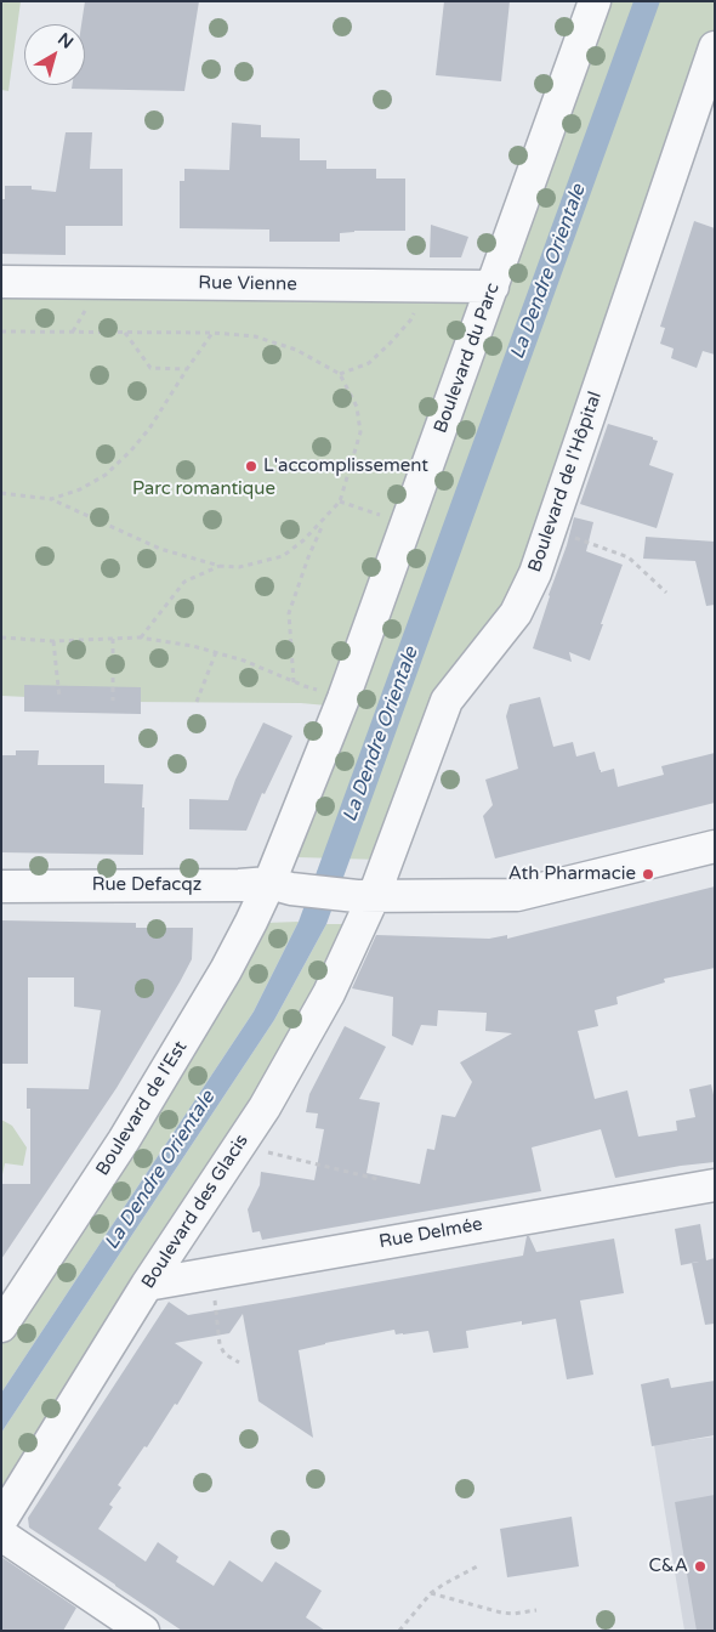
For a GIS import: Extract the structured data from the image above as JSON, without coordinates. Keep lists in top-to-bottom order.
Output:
{
  "streets": {
    "street": [
      "Rue Vienne",
      "Boulevard du Parc",
      "Boulevard de l'Hôpital",
      "Rue Defacqz",
      "Boulevard de l'Est",
      "Boulevard des Glacis",
      "Rue Delmée"
    ]
  },
  "crossings": [
    ["Rue Vienne", "Boulevard du Parc"],
    ["Boulevard du Parc", "Rue Defacqz"],
    ["Boulevard du Parc", "Boulevard de l'Est"],
    ["Boulevard de l'Hôpital", "Rue Defacqz"],
    ["Boulevard de l'Hôpital", "Boulevard des Glacis"],
    ["Rue Defacqz", "Boulevard de l'Est"],
    ["Rue Defacqz", "Boulevard des Glacis"],
    ["Boulevard des Glacis", "Rue Delmée"]
  ],
  "water": ["La Dendre Orientale"],
  "parks": ["Parc romantique"],
  "places": ["L'accomplissement", "Ath Pharmacie", "C&A"],
  "north": "top right"
}
